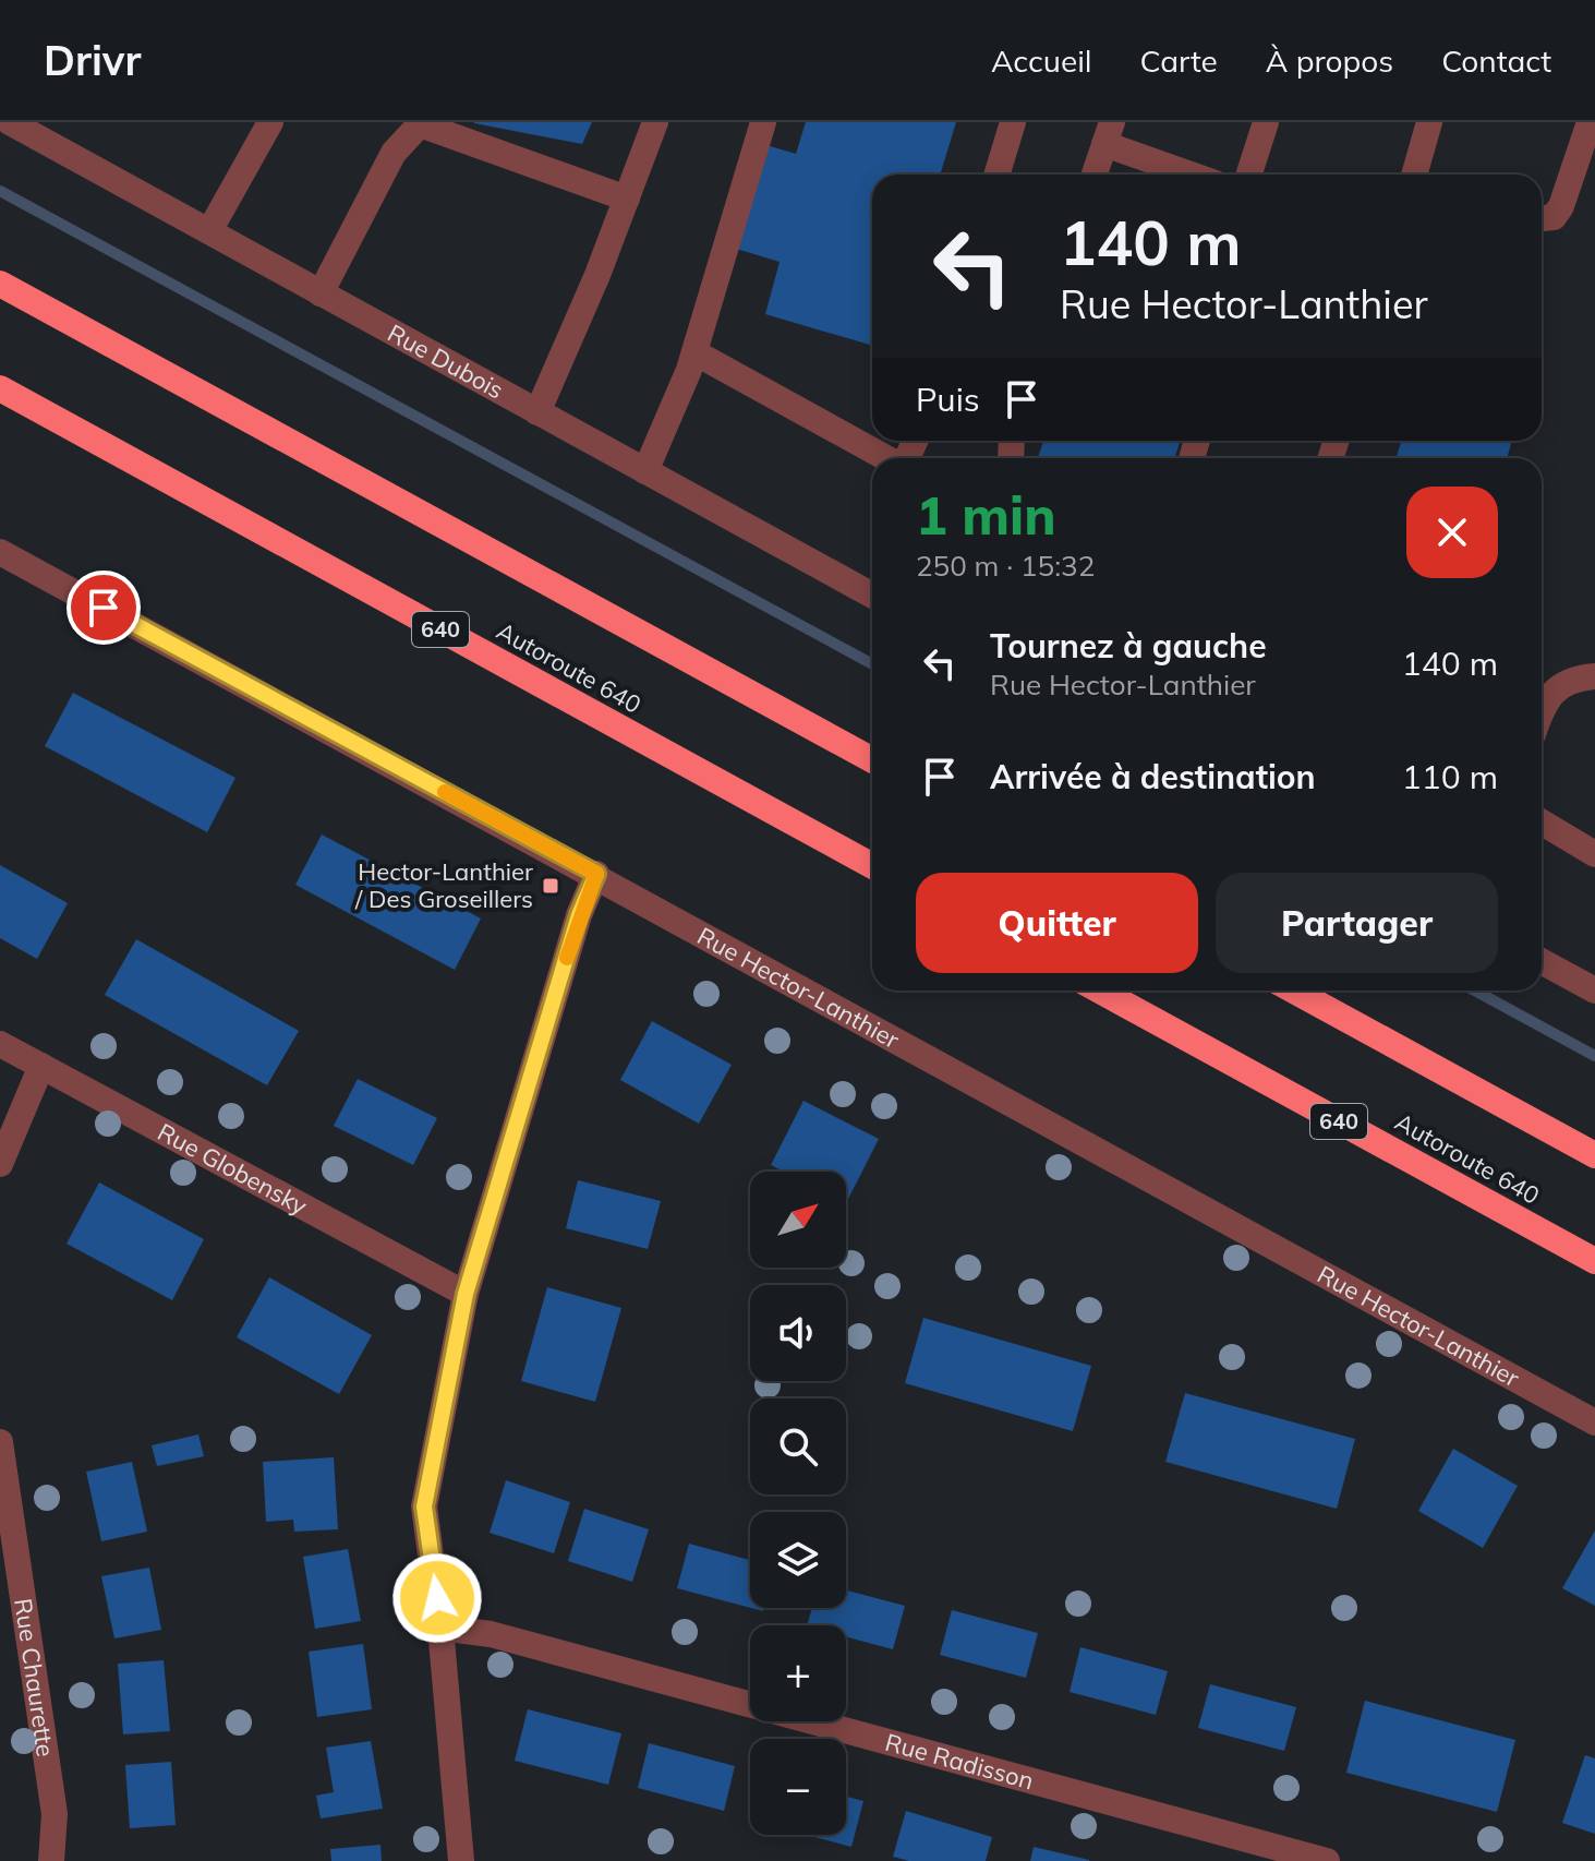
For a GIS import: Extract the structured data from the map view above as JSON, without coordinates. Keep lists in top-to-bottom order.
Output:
{
  "streets": {
    "highway": ["640", "Autoroute 640"],
    "street": [
      "Rue Dubois",
      "Rue Hector-Lanthier",
      "Rue Globensky",
      "Rue Chaurette",
      "Rue Radisson"
    ]
  },
  "places": {
    "transit": ["Hector-Lanthier / Des Groseillers"]
  },
  "north": "top right",
  "page": {
    "header": "Drivr",
    "nav": [
      "Accueil",
      "Carte",
      "À propos",
      "Contact"
    ],
    "turn": ["140 m", "Rue Hector-Lanthier"],
    "then": "Puis",
    "heading": ["1 min", "250 m · 15:32"],
    "list": [
      {
        "name": "Tournez à gauche",
        "note": "Rue Hector-Lanthier",
        "value": "140 m"
      },
      {
        "name": "Arrivée à destination",
        "value": "110 m"
      }
    ],
    "buttons": ["Quitter", "Partager"],
    "map_buttons": ["+", "−"]
  }
}
